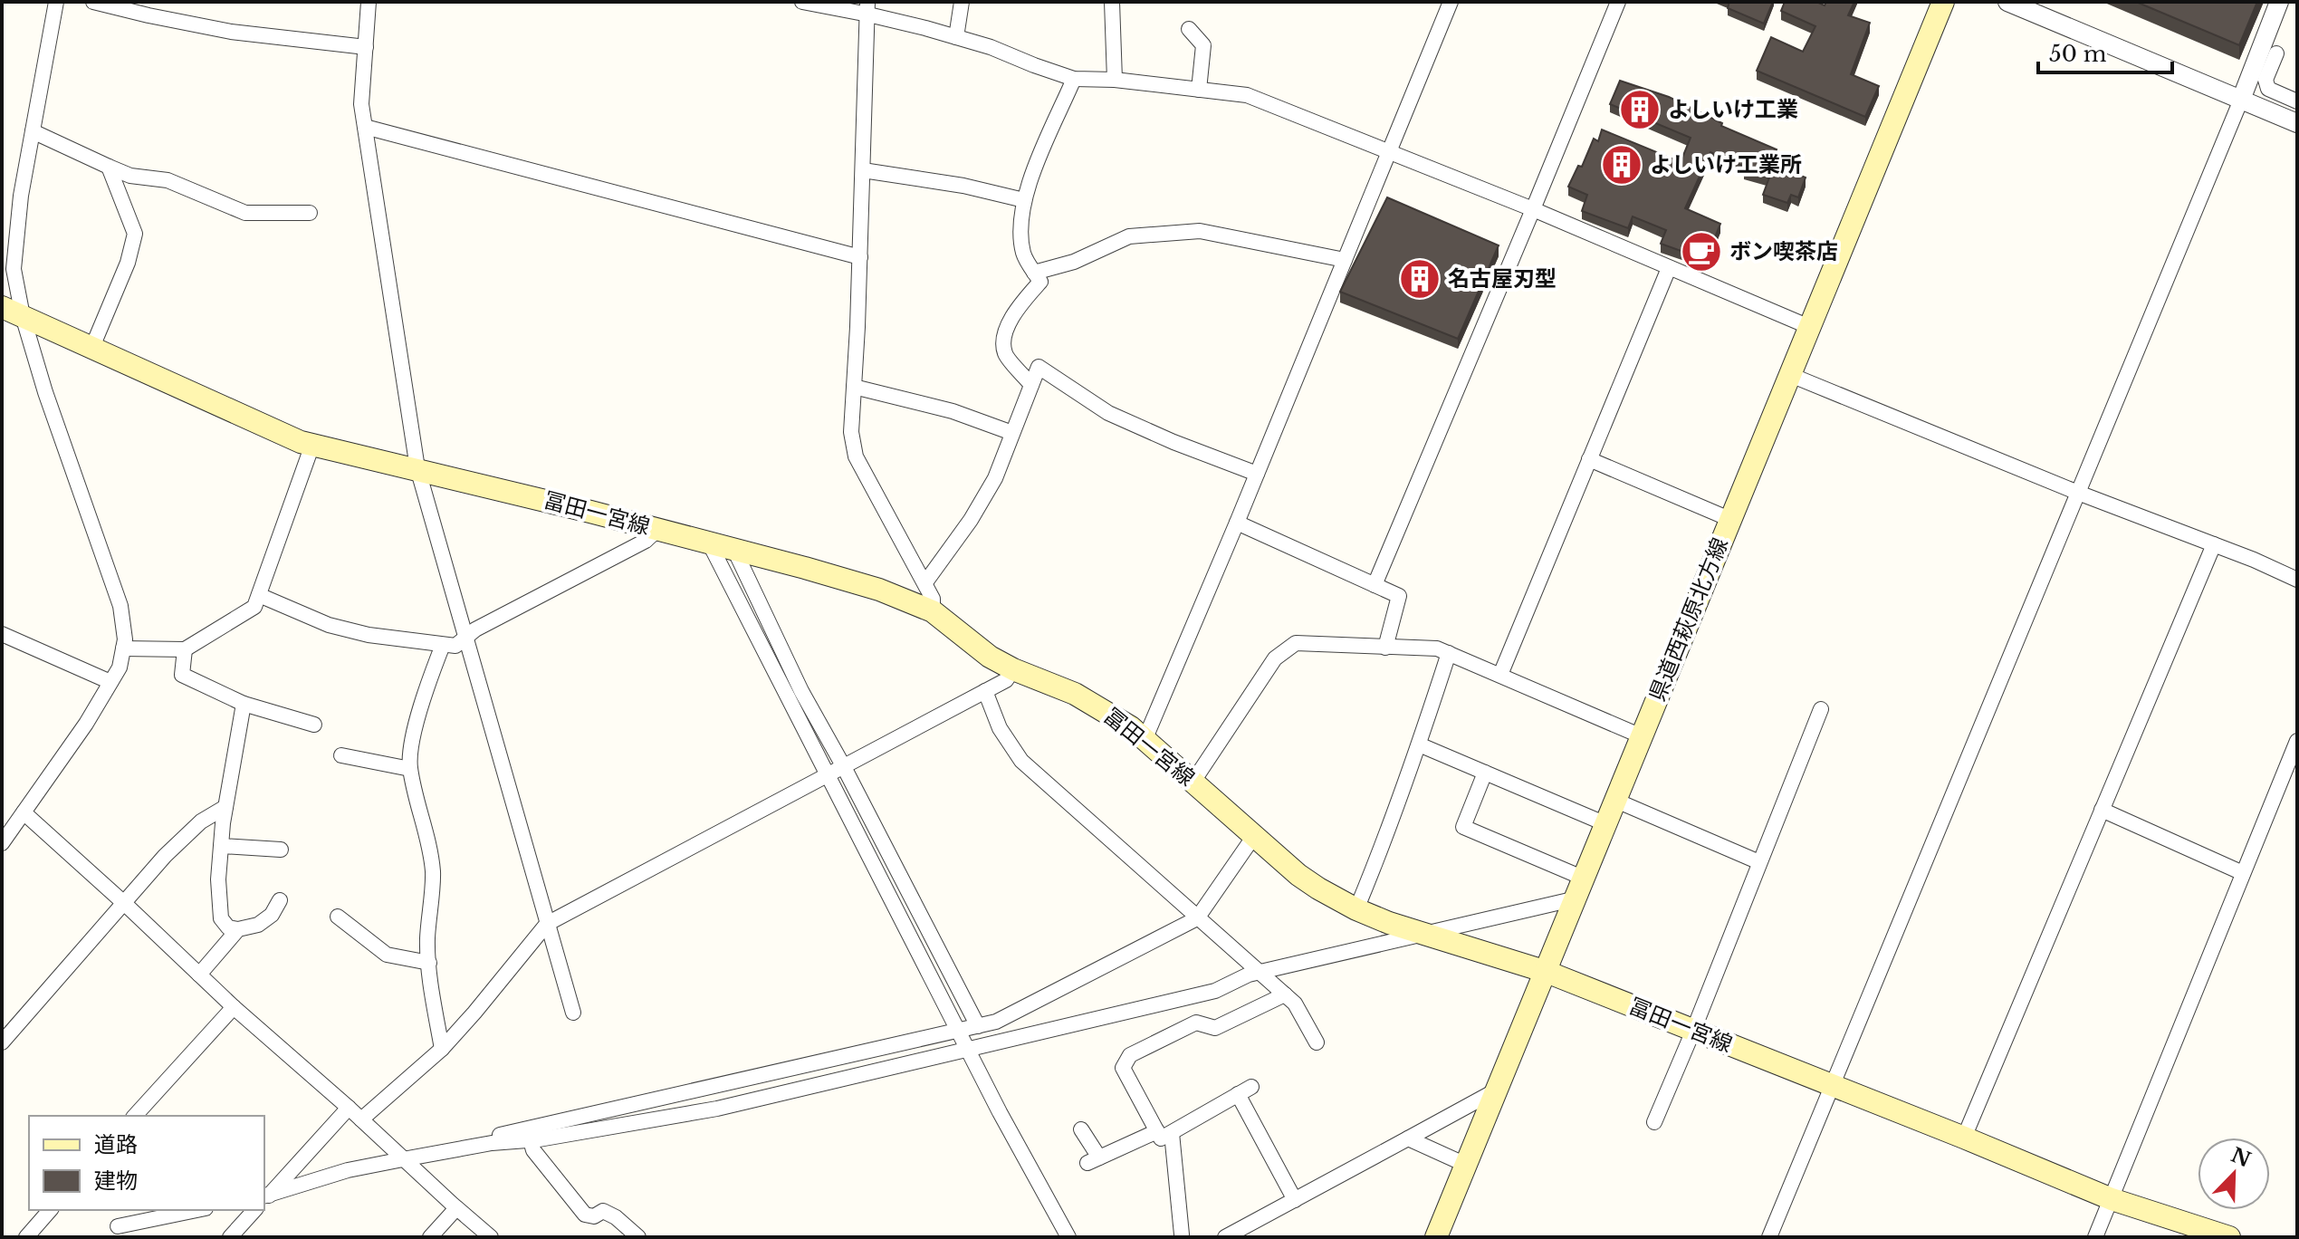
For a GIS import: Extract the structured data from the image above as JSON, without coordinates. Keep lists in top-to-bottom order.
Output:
{
  "streets": {
    "main road": ["冨田一宮線", "県道西萩原北方線"]
  },
  "crossings": [
    ["冨田一宮線", "県道西萩原北方線"]
  ],
  "places": {
    "building": ["よしいけ工業", "よしいけ工業所", "名古屋刃型"],
    "cafe": ["ボン喫茶店"]
  },
  "legend": ["道路", "建物"],
  "scale_bar": "50 m",
  "north": "top right"
}
